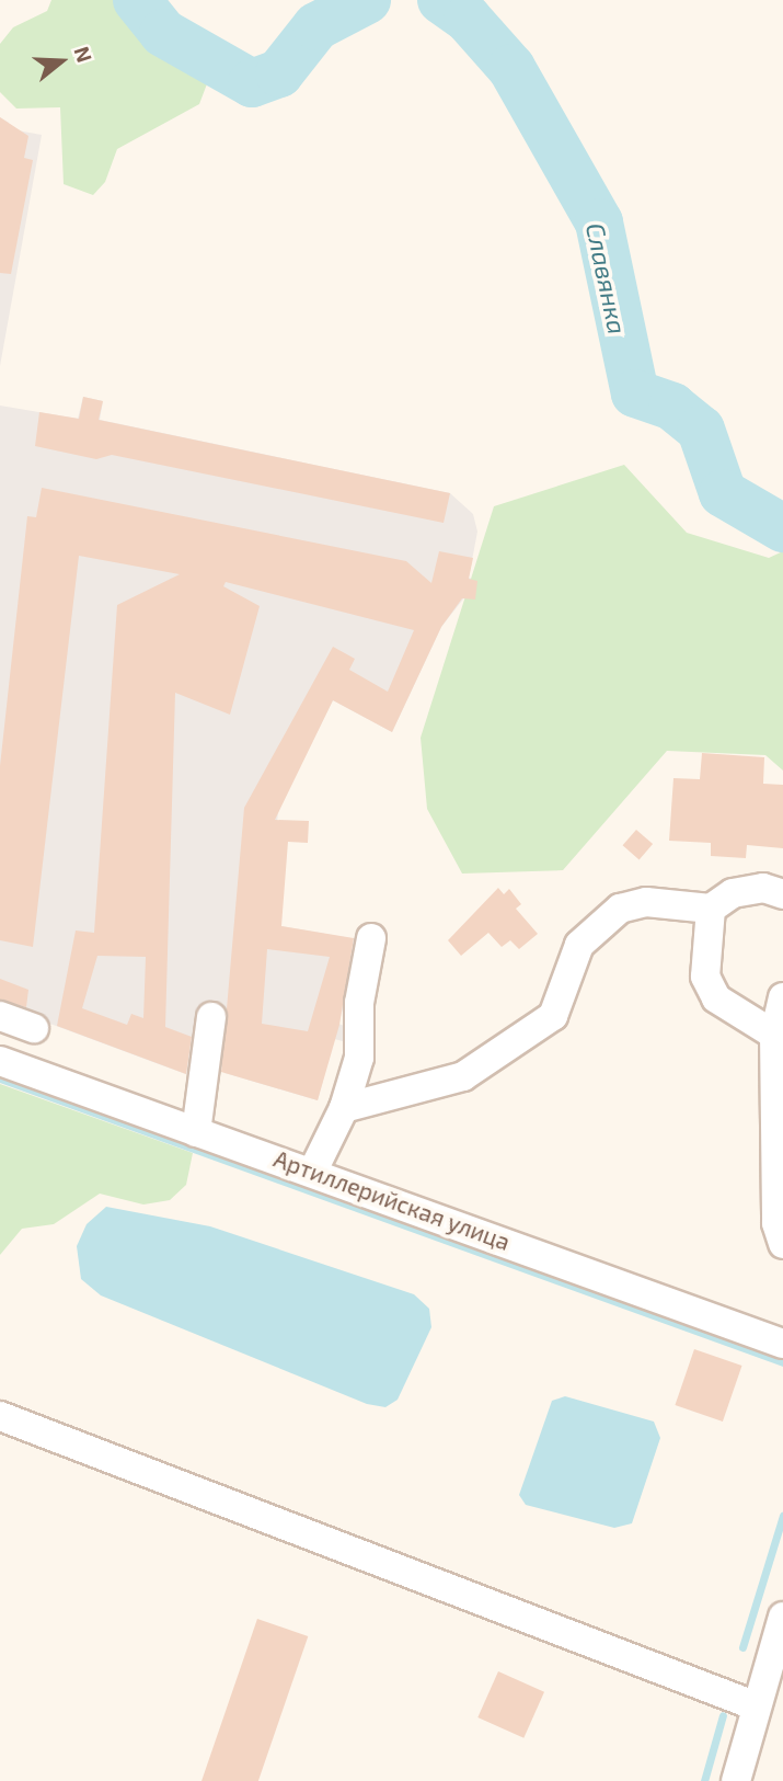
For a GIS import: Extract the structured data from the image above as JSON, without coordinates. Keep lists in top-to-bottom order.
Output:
{
  "streets": {
    "street": ["Артиллерийская улица"]
  },
  "water": ["Славянка"],
  "north": "right"
}
